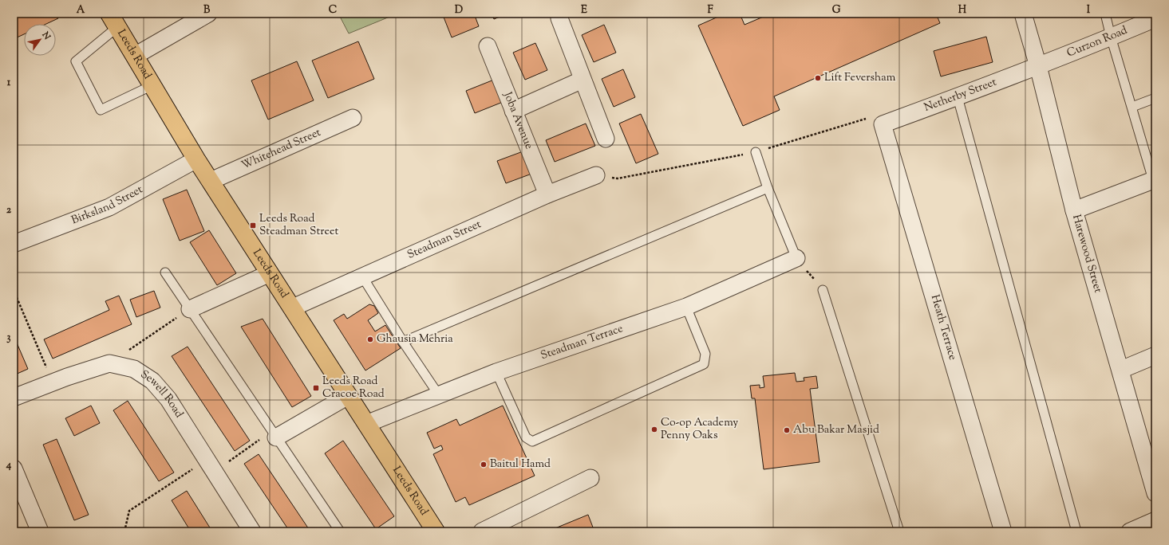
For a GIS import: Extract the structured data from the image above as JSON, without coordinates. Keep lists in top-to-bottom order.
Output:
{
  "streets": {
    "main road": ["Leeds Road"],
    "street": [
      "Curzon Road",
      "Netherby Street",
      "Joba Avenue",
      "Whitehead Street",
      "Birksland Street",
      "Steadman Street",
      "Harewood Street",
      "Heath Terrace",
      "Steadman Terrace",
      "Sewell Road"
    ]
  },
  "crossings": [
    ["Curzon Road", "Netherby Street"],
    ["Curzon Road", "Harewood Street"],
    ["Leeds Road", "Whitehead Street"],
    ["Leeds Road", "Birksland Street"],
    ["Leeds Road", "Steadman Street"],
    ["Leeds Road", "Steadman Terrace"],
    ["Netherby Street", "Harewood Street"],
    ["Netherby Street", "Heath Terrace"],
    ["Joba Avenue", "Steadman Street"]
  ],
  "places": {
    "other": [
      "Lift Feversham",
      "Ghausia Mehria",
      "Co-op Academy Penny Oaks",
      "Abu Bakar Masjid",
      "Baitul Hamd"
    ],
    "transit": ["Leeds Road Steadman Street", "Leeds Road Cracoe Road"]
  },
  "north": "top right",
  "grid": {
    "columns": [
      "A",
      "B",
      "C",
      "D",
      "E",
      "F",
      "G",
      "H",
      "I"
    ],
    "rows": [
      "1",
      "2",
      "3",
      "4"
    ]
  }
}
